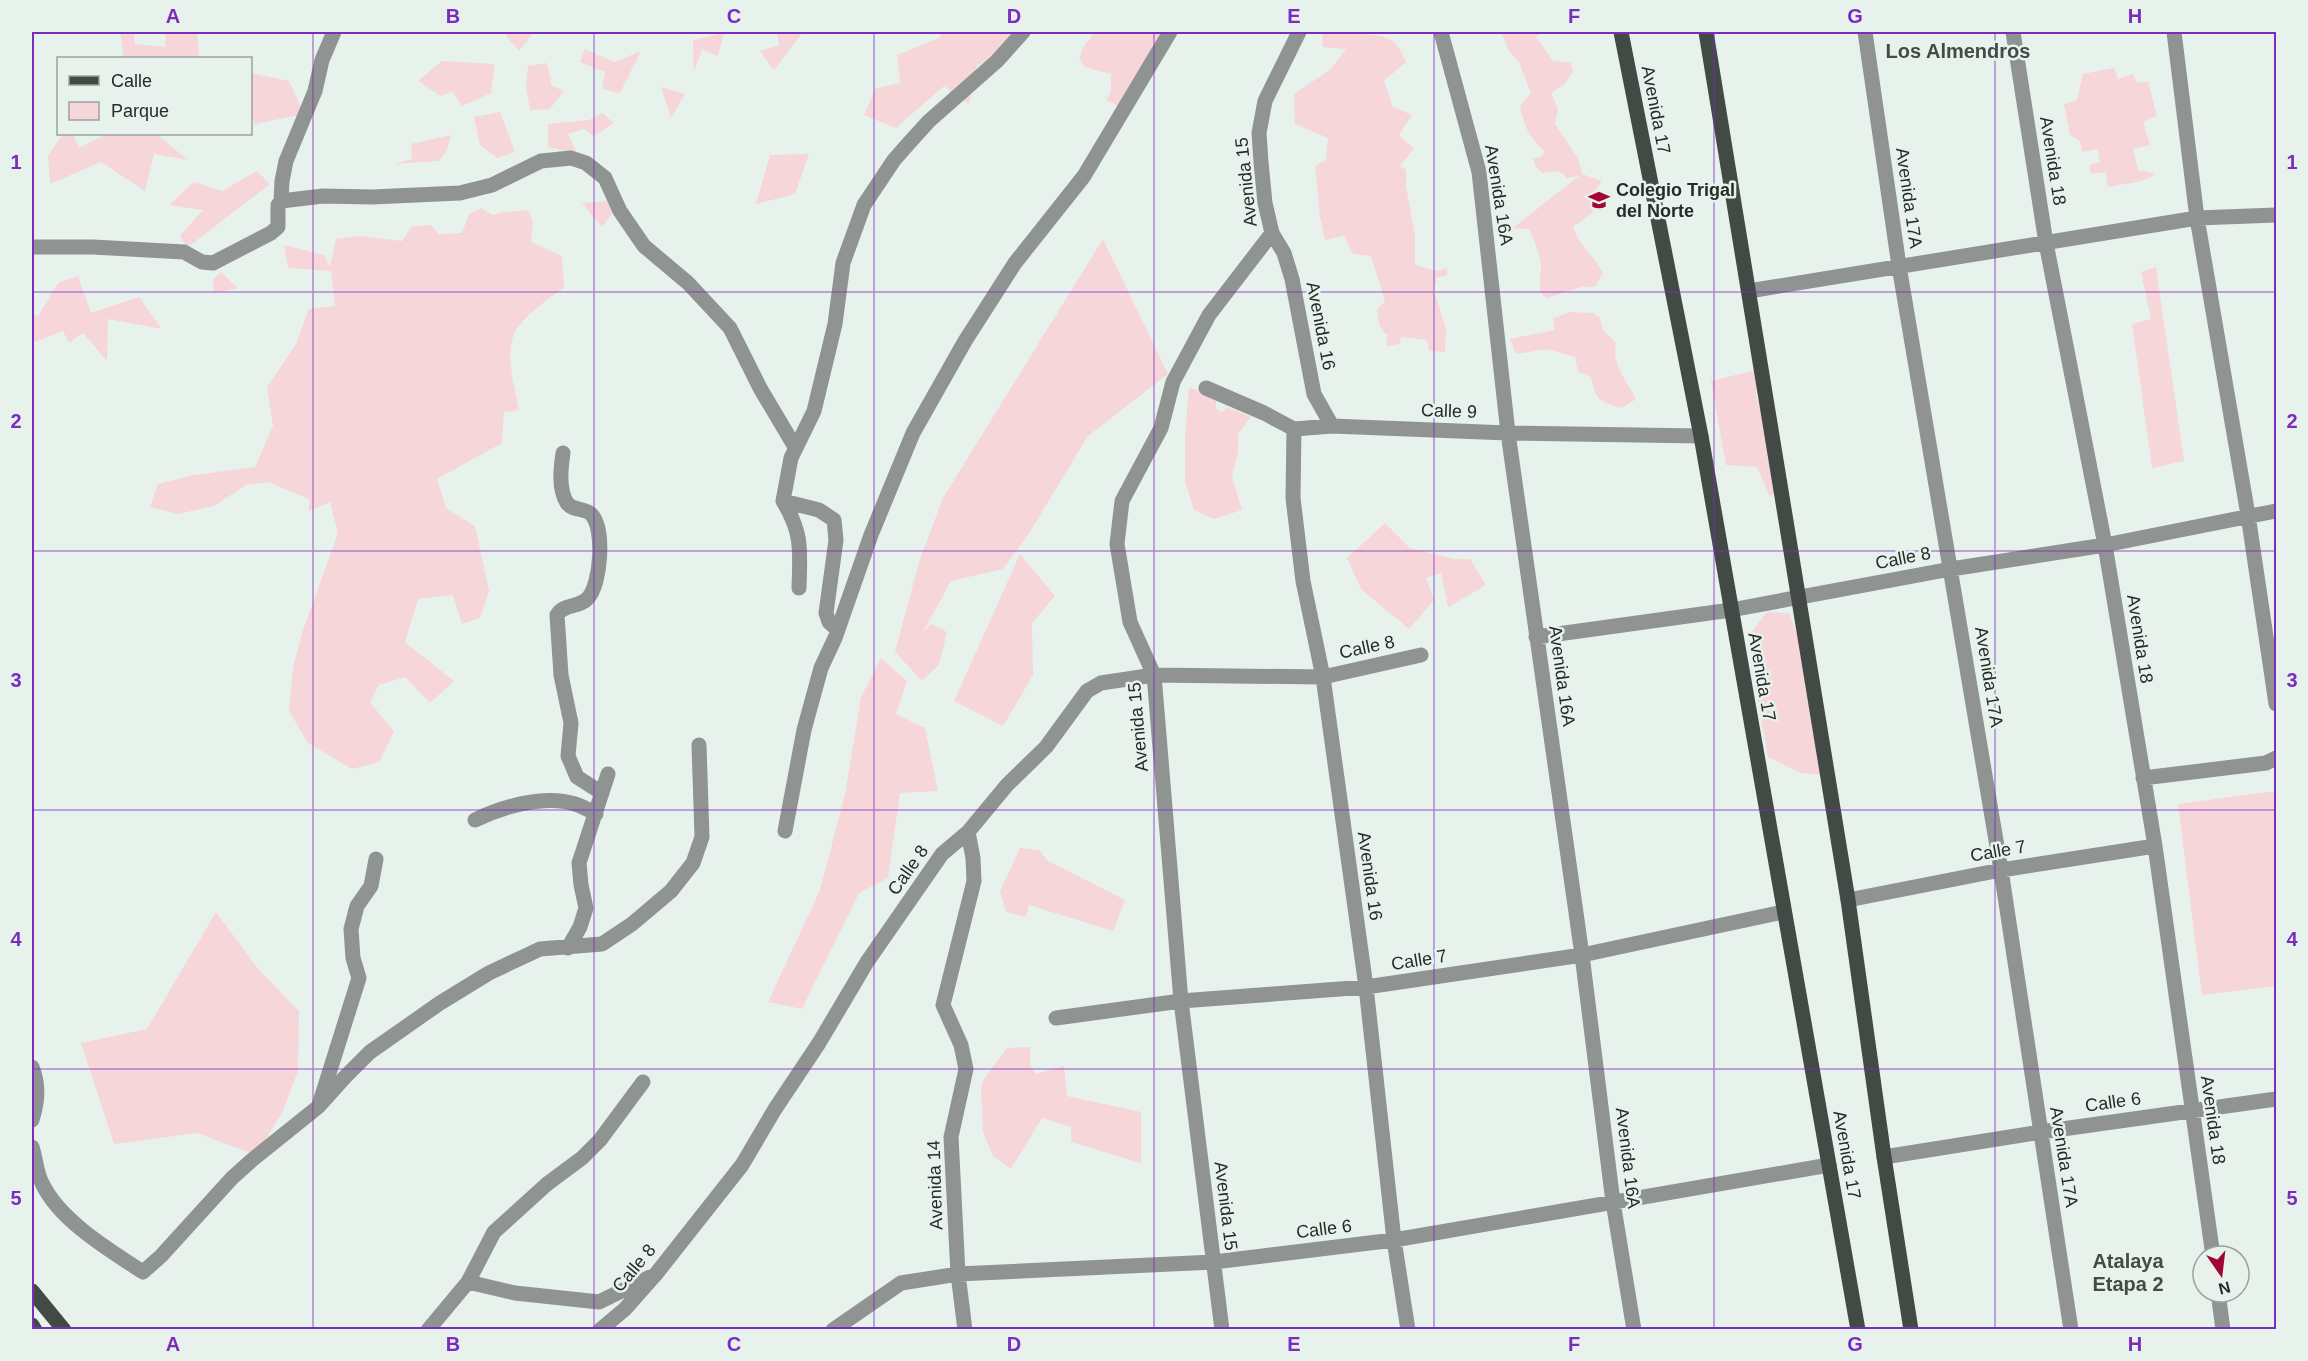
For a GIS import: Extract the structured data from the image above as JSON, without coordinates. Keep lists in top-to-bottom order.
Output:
{
  "streets": {
    "main road": ["Avenida 17"],
    "street": [
      "Avenida 18",
      "Avenida 15",
      "Avenida 16A",
      "Avenida 17A",
      "Avenida 16",
      "Calle 9",
      "Calle 8",
      "Calle 7",
      "Calle 6",
      "Avenida 14"
    ]
  },
  "crossings": [
    ["Avenida 17", "Calle 9"],
    ["Avenida 17", "Calle 8"],
    ["Avenida 17", "Calle 7"],
    ["Avenida 17", "Calle 6"],
    ["Avenida 18", "Calle 8"],
    ["Avenida 18", "Calle 7"],
    ["Avenida 18", "Calle 6"],
    ["Avenida 15", "Avenida 16"],
    ["Avenida 15", "Calle 8"],
    ["Avenida 15", "Calle 7"],
    ["Avenida 15", "Calle 6"],
    ["Avenida 16A", "Calle 9"],
    ["Avenida 16A", "Calle 8"],
    ["Avenida 16A", "Calle 7"],
    ["Avenida 16A", "Calle 6"],
    ["Avenida 17A", "Calle 8"],
    ["Avenida 17A", "Calle 7"],
    ["Avenida 17A", "Calle 6"],
    ["Avenida 16", "Calle 9"],
    ["Avenida 16", "Calle 8"],
    ["Avenida 16", "Calle 7"],
    ["Avenida 16", "Calle 6"],
    ["Calle 8", "Avenida 14"],
    ["Calle 6", "Avenida 14"]
  ],
  "districts": ["Los Almendros", "Atalaya Etapa 2"],
  "places": {
    "school or university": ["Colegio Trigal del Norte"]
  },
  "legend": ["Calle", "Parque"],
  "north": "bottom",
  "grid": {
    "columns": [
      "A",
      "B",
      "C",
      "D",
      "E",
      "F",
      "G",
      "H"
    ],
    "rows": [
      "1",
      "2",
      "3",
      "4",
      "5"
    ]
  }
}
